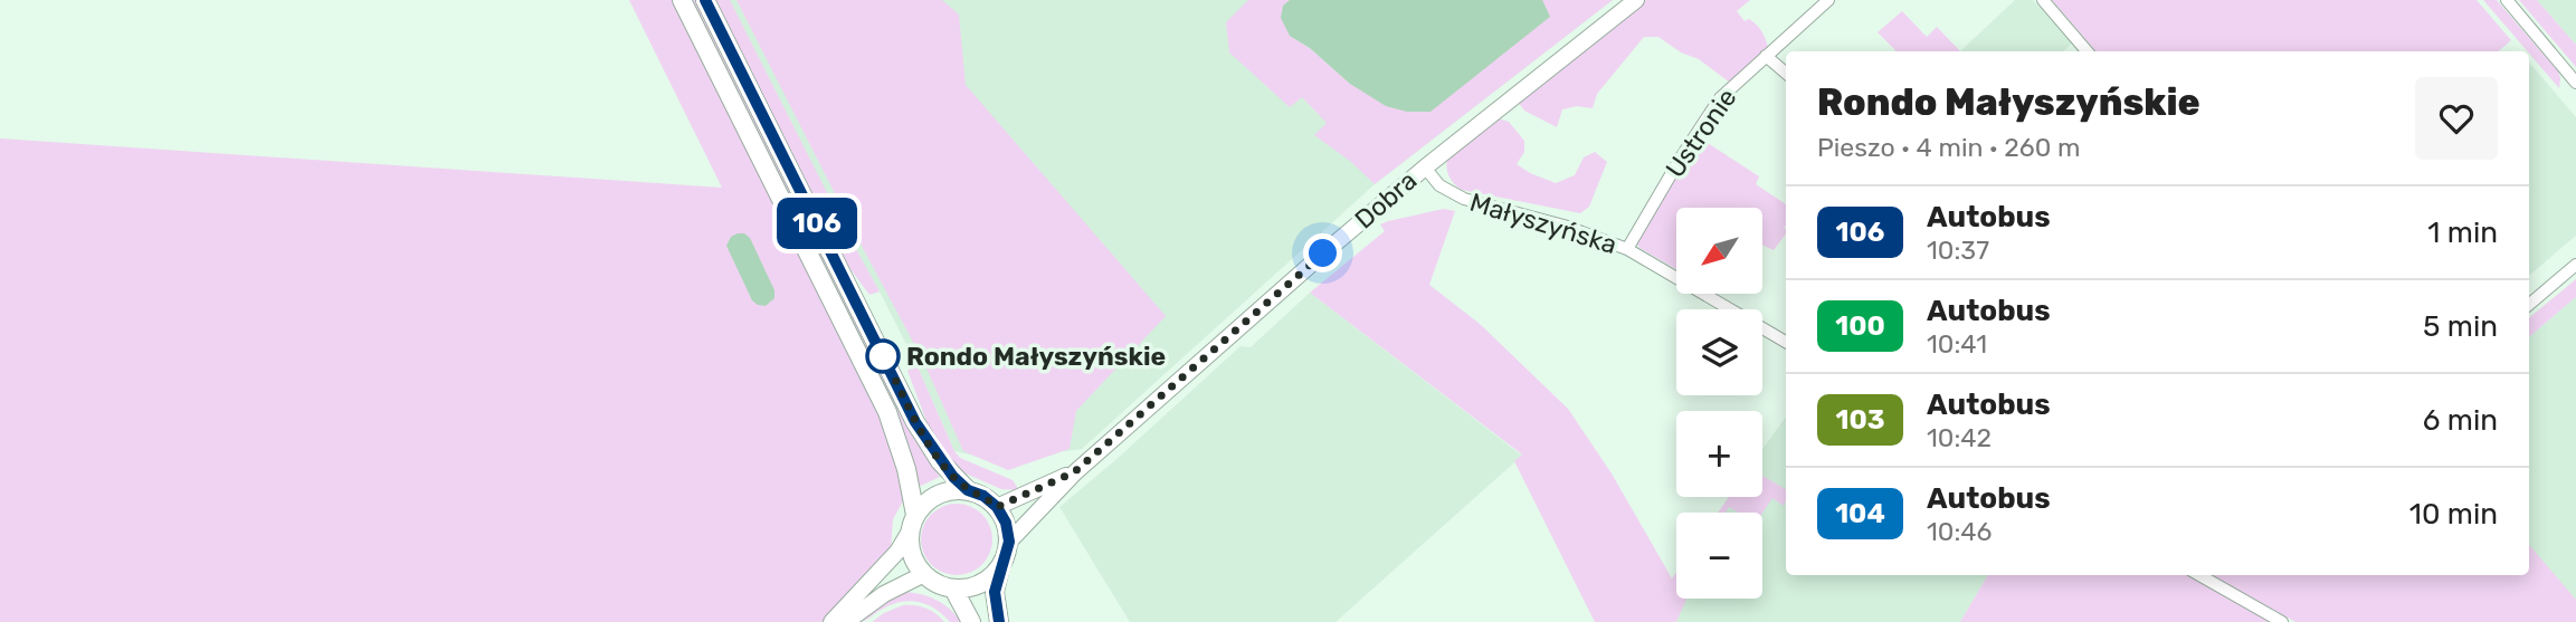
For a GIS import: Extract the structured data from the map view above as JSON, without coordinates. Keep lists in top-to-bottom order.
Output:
{
  "streets": {
    "street": ["Ustronie", "Dobra", "Małyszyńska"]
  },
  "crossings": [
    ["Ustronie", "Małyszyńska"],
    ["Dobra", "Małyszyńska"]
  ],
  "places": ["Rondo Małyszyńskie"],
  "lines": ["bus line 106"],
  "north": "bottom left",
  "page": {
    "on_map": "106",
    "heading": ["Rondo Małyszyńskie", "Pieszo · 4 min · 260 m"],
    "list": [
      {
        "mark": "106",
        "name": "Autobus",
        "note": "10:37",
        "value": "1 min"
      },
      {
        "mark": "100",
        "name": "Autobus",
        "note": "10:41",
        "value": "5 min"
      },
      {
        "mark": "103",
        "name": "Autobus",
        "note": "10:42",
        "value": "6 min"
      },
      {
        "mark": "104",
        "name": "Autobus",
        "note": "10:46",
        "value": "10 min"
      }
    ],
    "map_buttons": ["+", "−"]
  }
}
